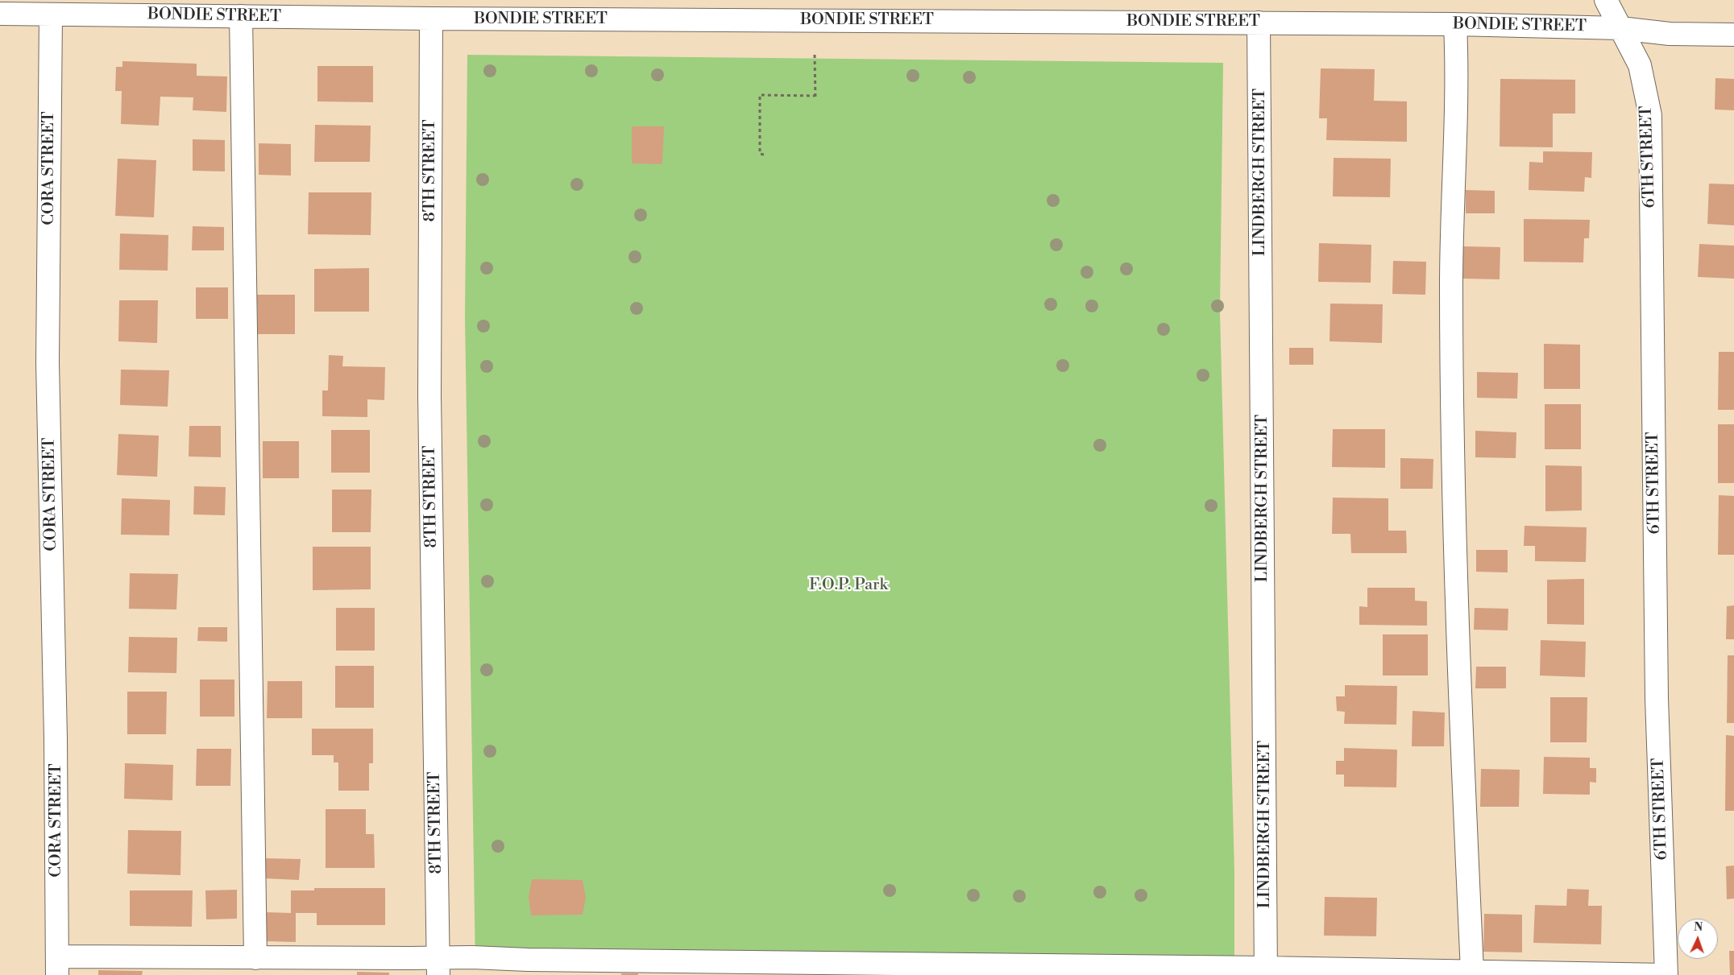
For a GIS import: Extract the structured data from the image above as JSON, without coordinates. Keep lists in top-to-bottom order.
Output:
{
  "streets": {
    "street": [
      "BONDIE STREET",
      "6TH STREET",
      "CORA STREET",
      "8TH STREET",
      "LINDBERGH STREET"
    ]
  },
  "crossings": [
    ["BONDIE STREET", "6TH STREET"],
    ["BONDIE STREET", "CORA STREET"],
    ["BONDIE STREET", "8TH STREET"],
    ["BONDIE STREET", "LINDBERGH STREET"]
  ],
  "parks": ["F.O.P. Park"],
  "north": "top"
}
